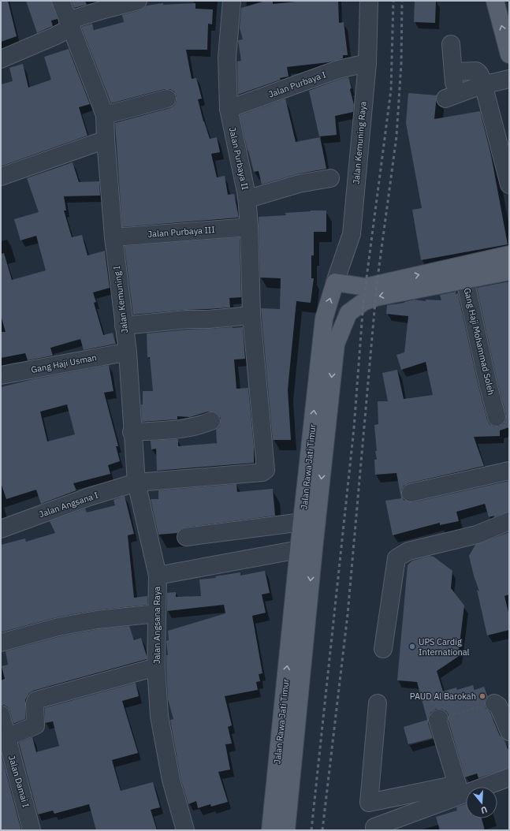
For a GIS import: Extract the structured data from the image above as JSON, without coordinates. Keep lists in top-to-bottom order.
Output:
{
  "streets": {
    "main road": ["Jalan Rawa Jati Timur"],
    "street": [
      "Jalan Purbaya I",
      "Jalan Kemuning Raya",
      "Jalan Purbaya II",
      "Jalan Purbaya III",
      "Jalan Kemuning I",
      "Gang Haji Mohammad Soleh",
      "Gang Haji Usman",
      "Jalan Angsana I",
      "Jalan Angsana Raya",
      "Jalan Damai I"
    ]
  },
  "crossings": [
    ["Jalan Purbaya I", "Jalan Kemuning Raya"],
    ["Jalan Purbaya I", "Jalan Purbaya II"],
    ["Jalan Kemuning Raya", "Jalan Rawa Jati Timur"],
    ["Jalan Purbaya II", "Jalan Purbaya III"],
    ["Jalan Purbaya II", "Jalan Angsana I"],
    ["Jalan Purbaya III", "Jalan Kemuning I"],
    ["Jalan Kemuning I", "Gang Haji Usman"],
    ["Jalan Kemuning I", "Jalan Angsana I"],
    ["Jalan Kemuning I", "Jalan Angsana Raya"],
    ["Gang Haji Mohammad Soleh", "Jalan Rawa Jati Timur"],
    ["Jalan Rawa Jati Timur", "Jalan Angsana Raya"]
  ],
  "places": ["UPS Cardig International", "PAUD Al Barokah"],
  "north": "bottom"
}
